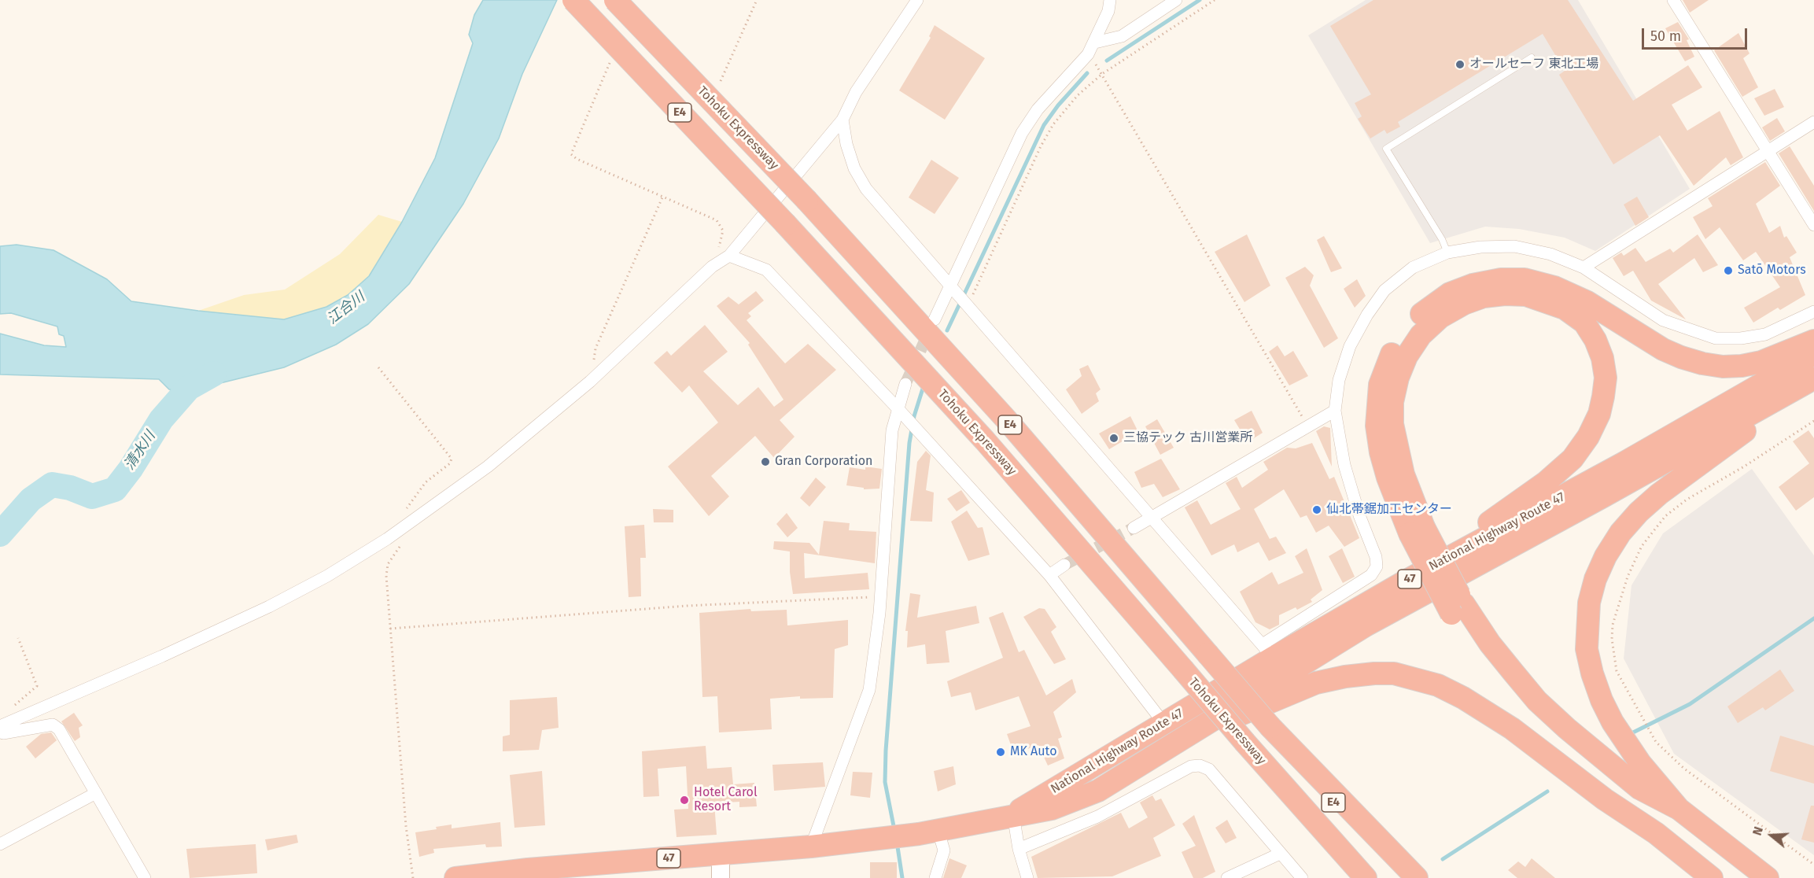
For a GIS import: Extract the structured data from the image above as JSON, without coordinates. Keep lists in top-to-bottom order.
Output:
{
  "streets": {
    "highway": [
      "E4",
      "Tohoku Expressway",
      "National Highway Route 47",
      "47"
    ]
  },
  "water": ["江合川", "清水川"],
  "places": [
    "オールセーフ 東北工場",
    "Satō Motors",
    "三協テック 古川営業所",
    "Gran Corporation",
    "仙北帯鋸加工センター",
    "MK Auto",
    "Hotel Carol Resort"
  ],
  "scale_bar": "50 m",
  "north": "left"
}
